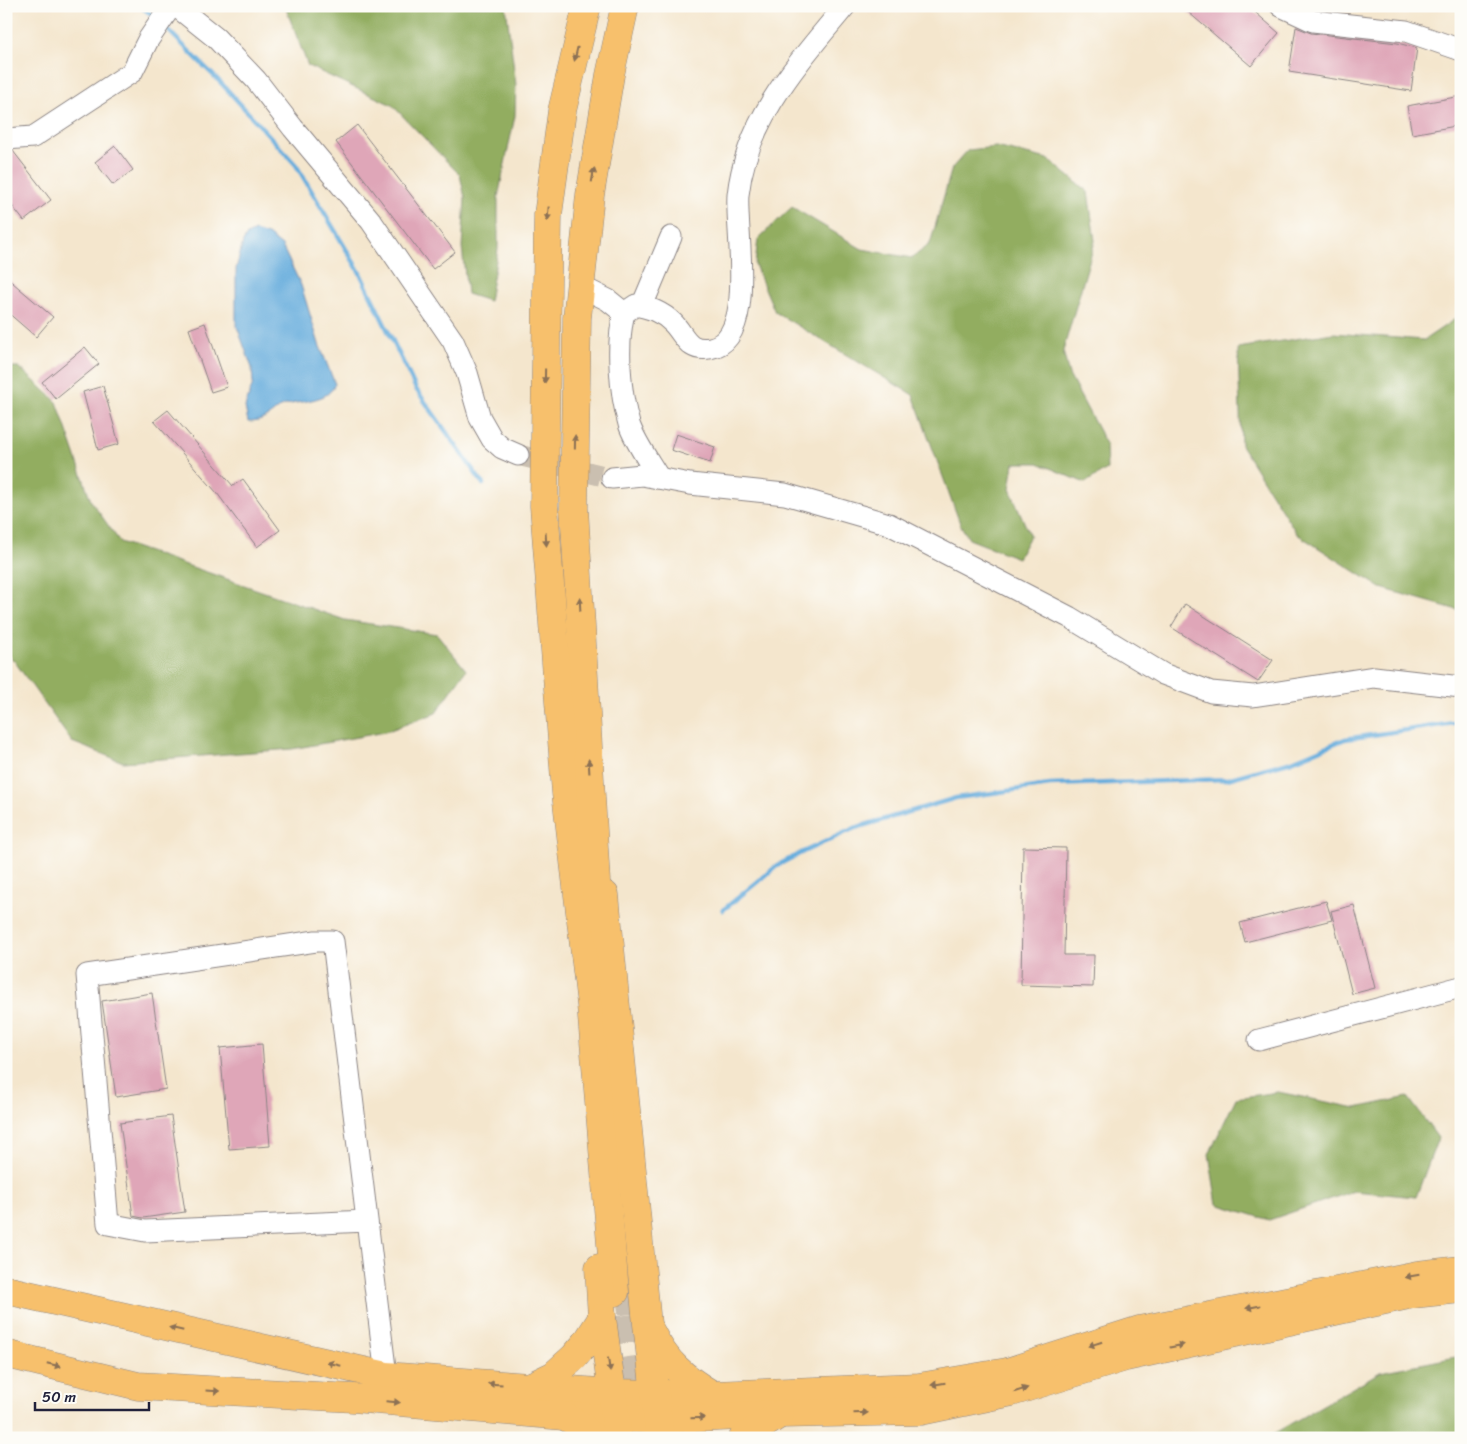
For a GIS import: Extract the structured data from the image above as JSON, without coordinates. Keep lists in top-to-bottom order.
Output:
{
  "scale_bar": "50 m"
}
